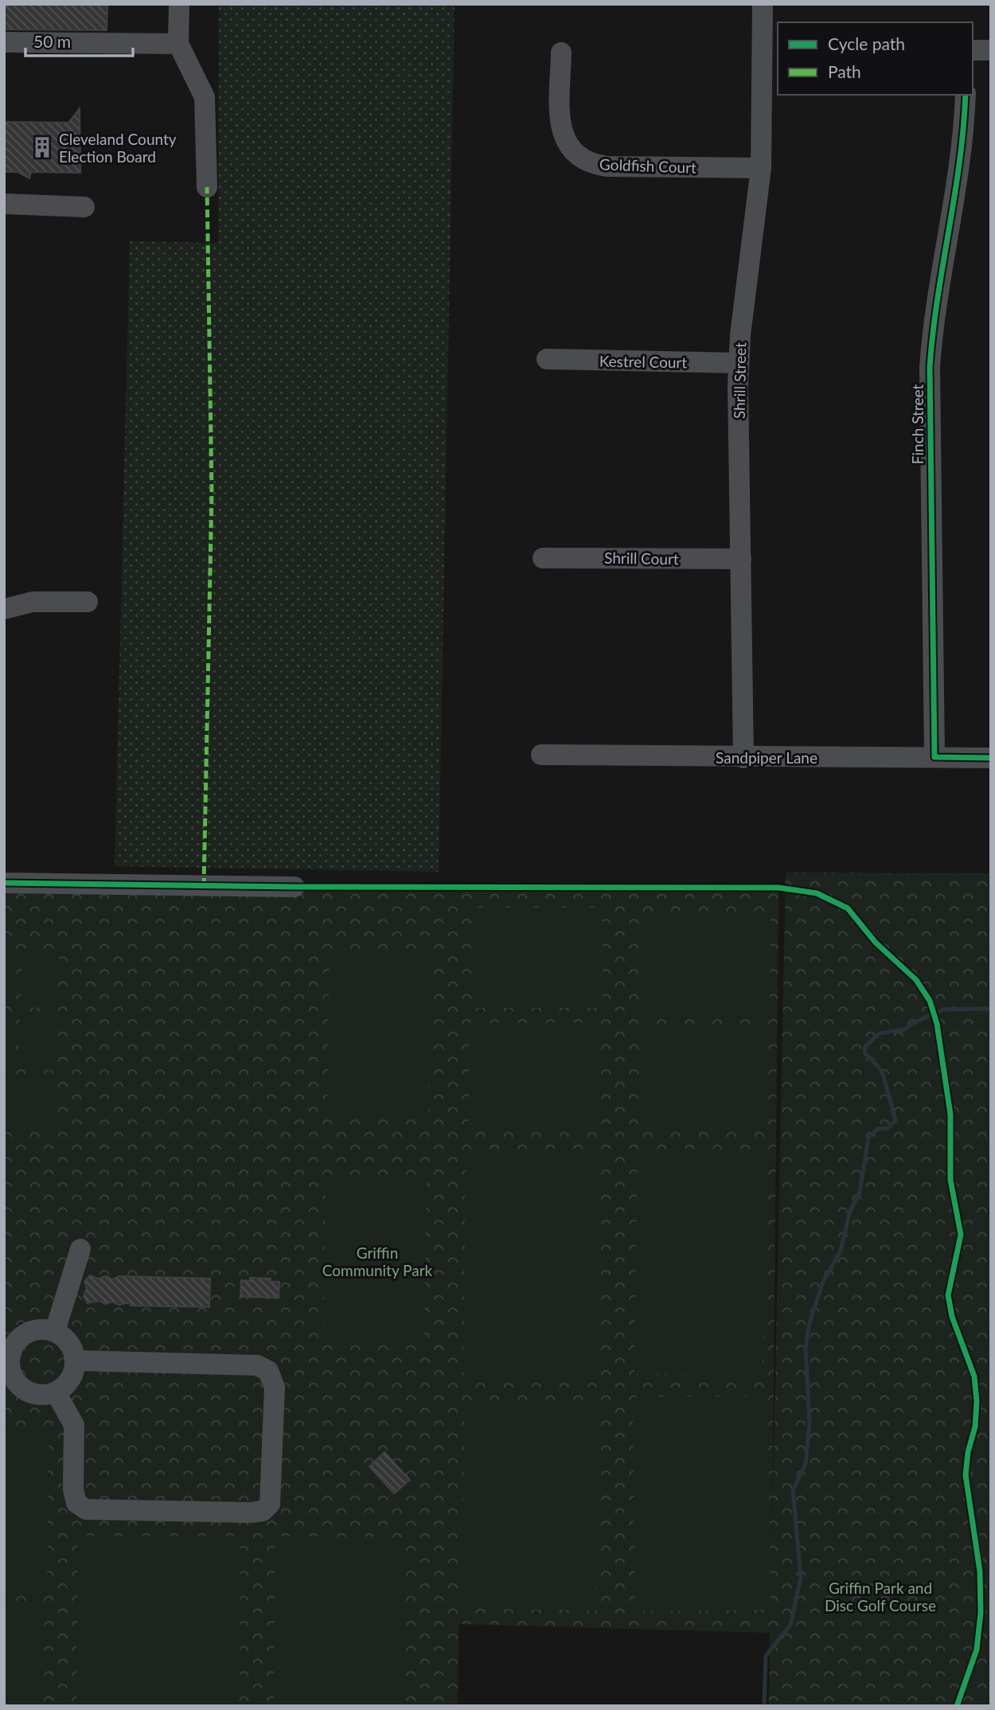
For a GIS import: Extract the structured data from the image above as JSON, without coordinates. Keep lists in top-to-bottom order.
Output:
{
  "streets": {
    "street": [
      "Goldfish Court",
      "Kestrel Court",
      "Shrill Street",
      "Finch Street",
      "Shrill Court",
      "Sandpiper Lane"
    ]
  },
  "crossings": [
    ["Goldfish Court", "Shrill Street"],
    ["Kestrel Court", "Shrill Street"],
    ["Shrill Street", "Shrill Court"],
    ["Shrill Street", "Sandpiper Lane"],
    ["Finch Street", "Sandpiper Lane"]
  ],
  "parks": ["Griffin Community Park", "Griffin Park and Disc Golf Course"],
  "places": {
    "building": ["Cleveland County Election Board"]
  },
  "legend": ["Cycle path", "Path"],
  "scale_bar": "50 m"
}
